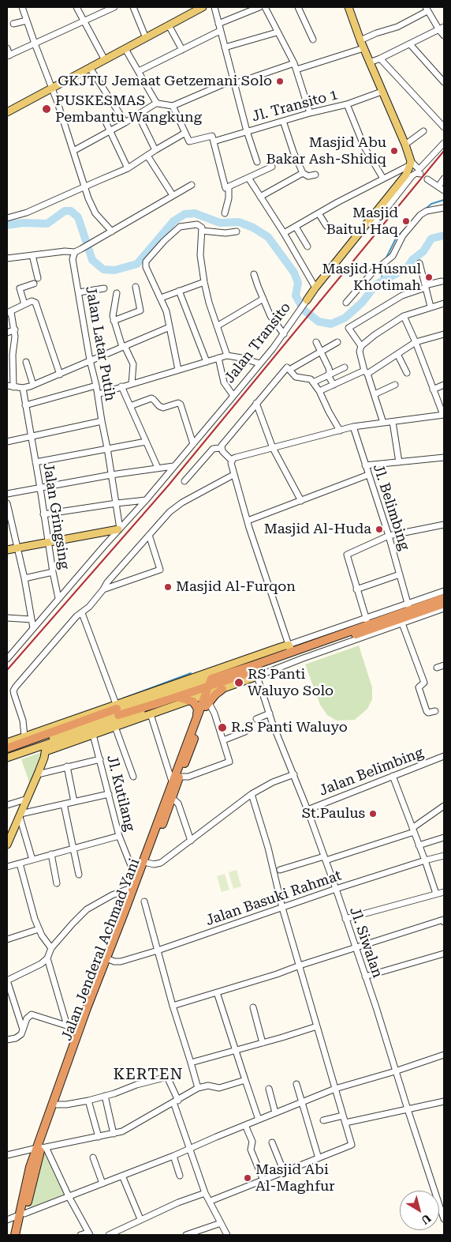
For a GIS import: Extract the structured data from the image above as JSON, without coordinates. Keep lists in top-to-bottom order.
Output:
{
  "streets": {
    "highway": ["Jalan Jenderal Achmad Yani"],
    "main road": ["Jalan Transito"],
    "street": [
      "Jl. Transito 1",
      "Jalan Latar Putih",
      "Jl. Belimbing",
      "Jalan Gringsing",
      "Jalan Belimbing",
      "Jl. Kutilang",
      "Jalan Basuki Rahmat",
      "Jl. Siwalan"
    ]
  },
  "crossings": [
    ["Jalan Transito", "Jalan Latar Putih"],
    ["Jalan Transito", "Jalan Gringsing"],
    ["Jalan Belimbing", "Jl. Siwalan"],
    ["Jl. Kutilang", "Jalan Jenderal Achmad Yani"],
    ["Jalan Basuki Rahmat", "Jl. Siwalan"],
    ["Jalan Basuki Rahmat", "Jalan Jenderal Achmad Yani"]
  ],
  "districts": ["KERTEN"],
  "places": [
    "GKJTU Jemaat Getzemani Solo",
    "PUSKESMAS Pembantu Wangkung",
    "Masjid Abu Bakar Ash-Shidiq",
    "Masjid Baitul Haq",
    "Masjid Husnul Khotimah",
    "Masjid Al-Huda",
    "Masjid Al-Furqon",
    "RS Panti Waluyo Solo",
    "R.S Panti Waluyo",
    "St.Paulus",
    "Masjid Abi Al-Maghfur"
  ],
  "north": "bottom right"
}
